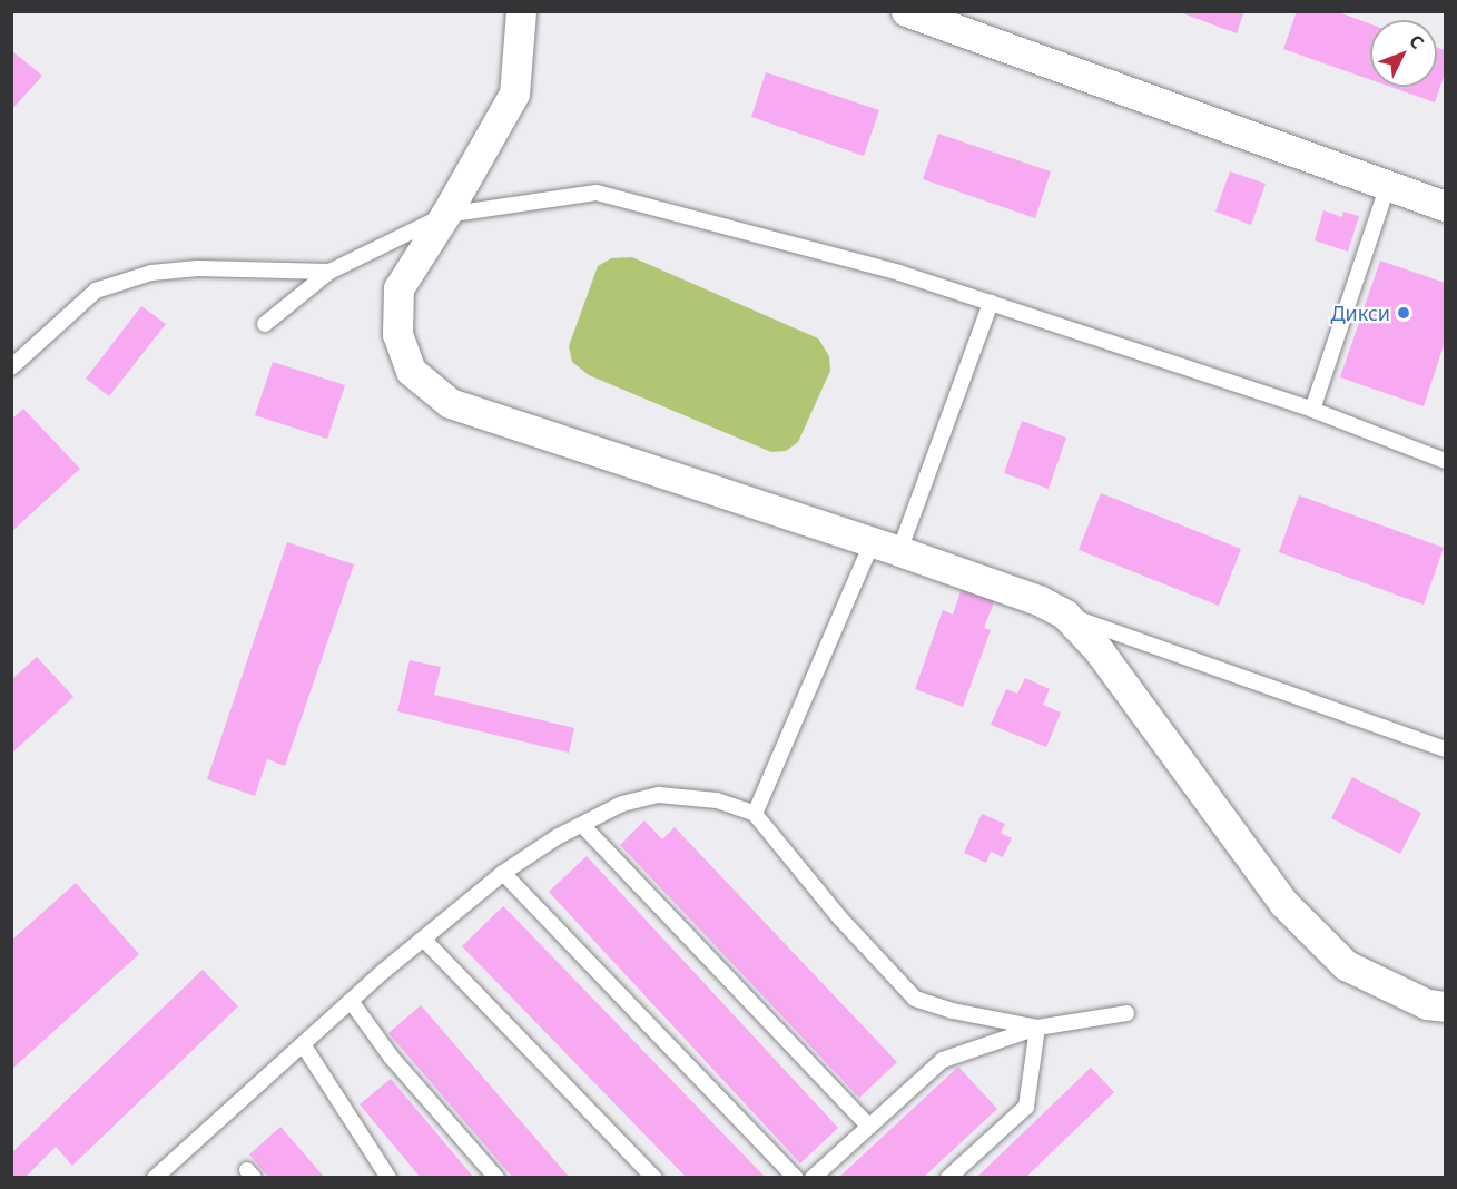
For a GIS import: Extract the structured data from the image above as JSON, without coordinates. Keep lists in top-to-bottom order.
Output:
{
  "places": ["Дикси"],
  "north": "top right"
}
